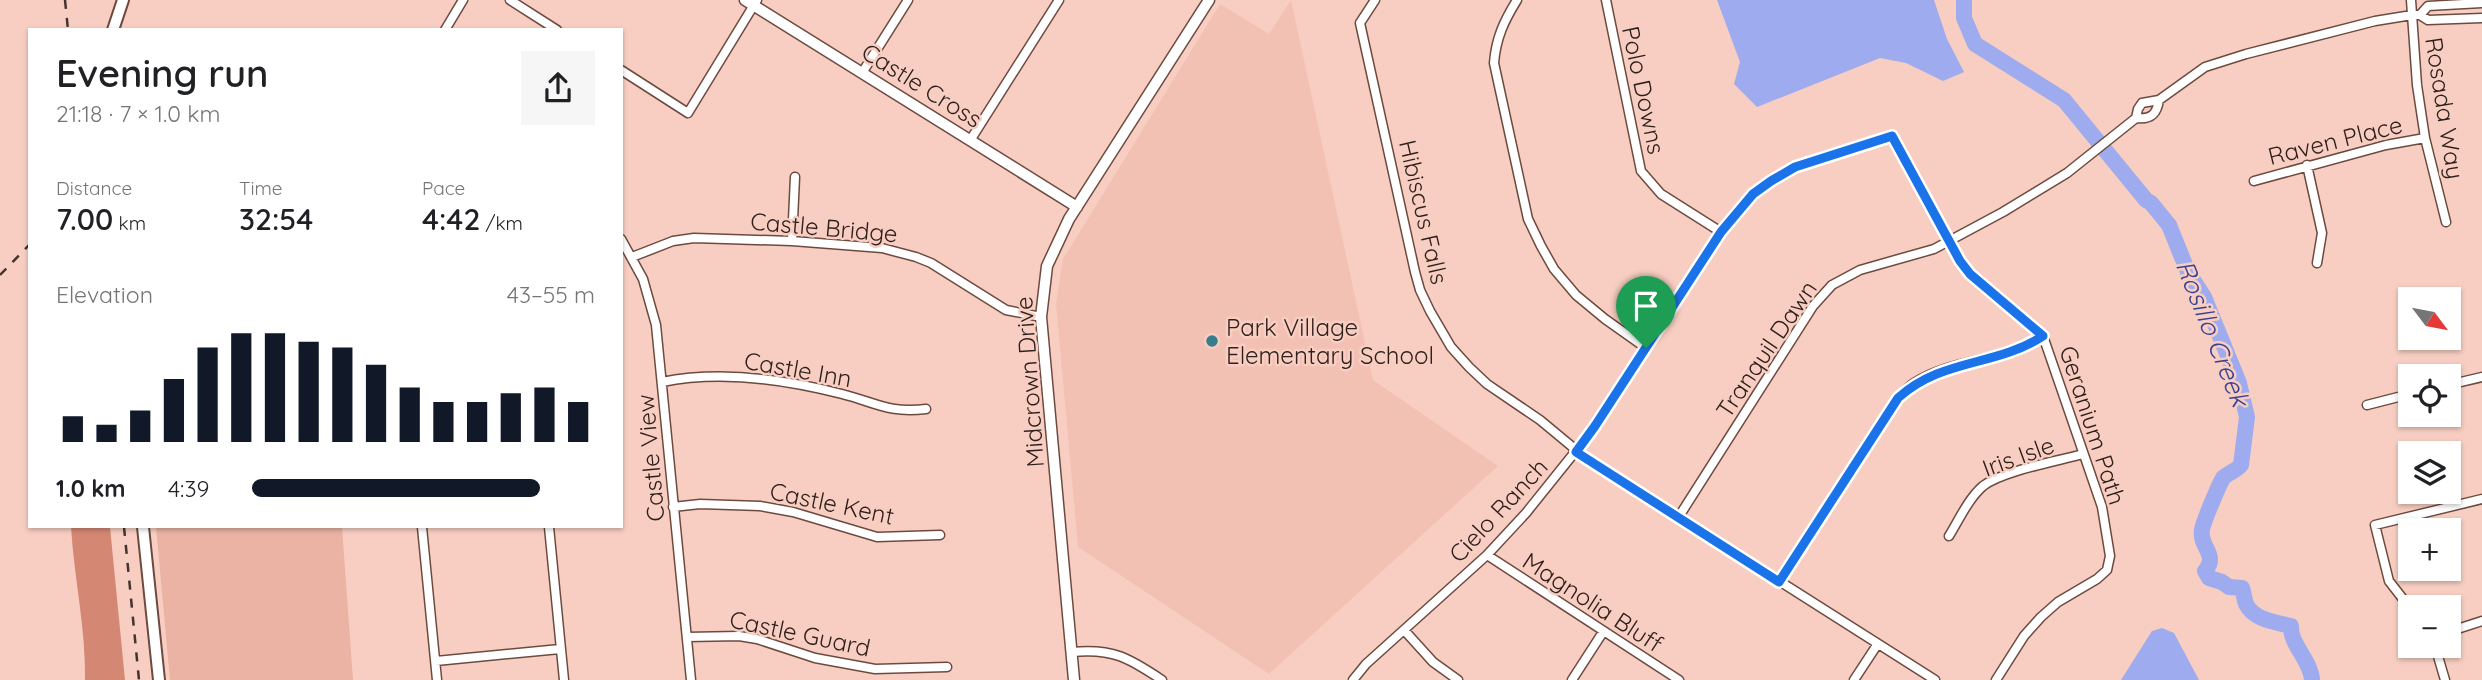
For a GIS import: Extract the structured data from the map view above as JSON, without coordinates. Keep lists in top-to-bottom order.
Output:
{
  "streets": {
    "street": [
      "Castle Cross",
      "Polo Downs",
      "Rosada Way",
      "Raven Place",
      "Hibiscus Falls",
      "Castle Bridge",
      "Tranquil Dawn",
      "Castle Inn",
      "Midcrown Drive",
      "Geranium Path",
      "Iris Isle",
      "Castle View",
      "Castle Kent",
      "Cielo Ranch",
      "Magnolia Bluff",
      "Castle Guard"
    ]
  },
  "crossings": [
    ["Castle Cross", "Midcrown Drive"],
    ["Polo Downs", "Cielo Ranch"],
    ["Rosada Way", "Raven Place"],
    ["Rosada Way", "Tranquil Dawn"],
    ["Hibiscus Falls", "Tranquil Dawn"],
    ["Hibiscus Falls", "Cielo Ranch"],
    ["Castle Bridge", "Midcrown Drive"],
    ["Castle Bridge", "Castle View"],
    ["Tranquil Dawn", "Geranium Path"],
    ["Castle Inn", "Castle View"],
    ["Geranium Path", "Iris Isle"],
    ["Geranium Path", "Cielo Ranch"],
    ["Castle View", "Castle Kent"],
    ["Castle View", "Castle Guard"],
    ["Cielo Ranch", "Magnolia Bluff"]
  ],
  "water": ["Rosillo Creek"],
  "places": ["Park Village Elementary School"],
  "north": "bottom right",
  "page": {
    "heading": ["Evening run", "21:18 · 7 × 1.0 km"],
    "stats": [
      ["Distance", "7.00 km"],
      ["Time", "32:54"],
      ["Pace", "4:42 /km"]
    ],
    "chart": ["Elevation", "43–55 m"],
    "map_buttons": ["+", "−"],
    "list": [
      {
        "name": "1.0 km",
        "note": "4:39"
      }
    ]
  }
}
